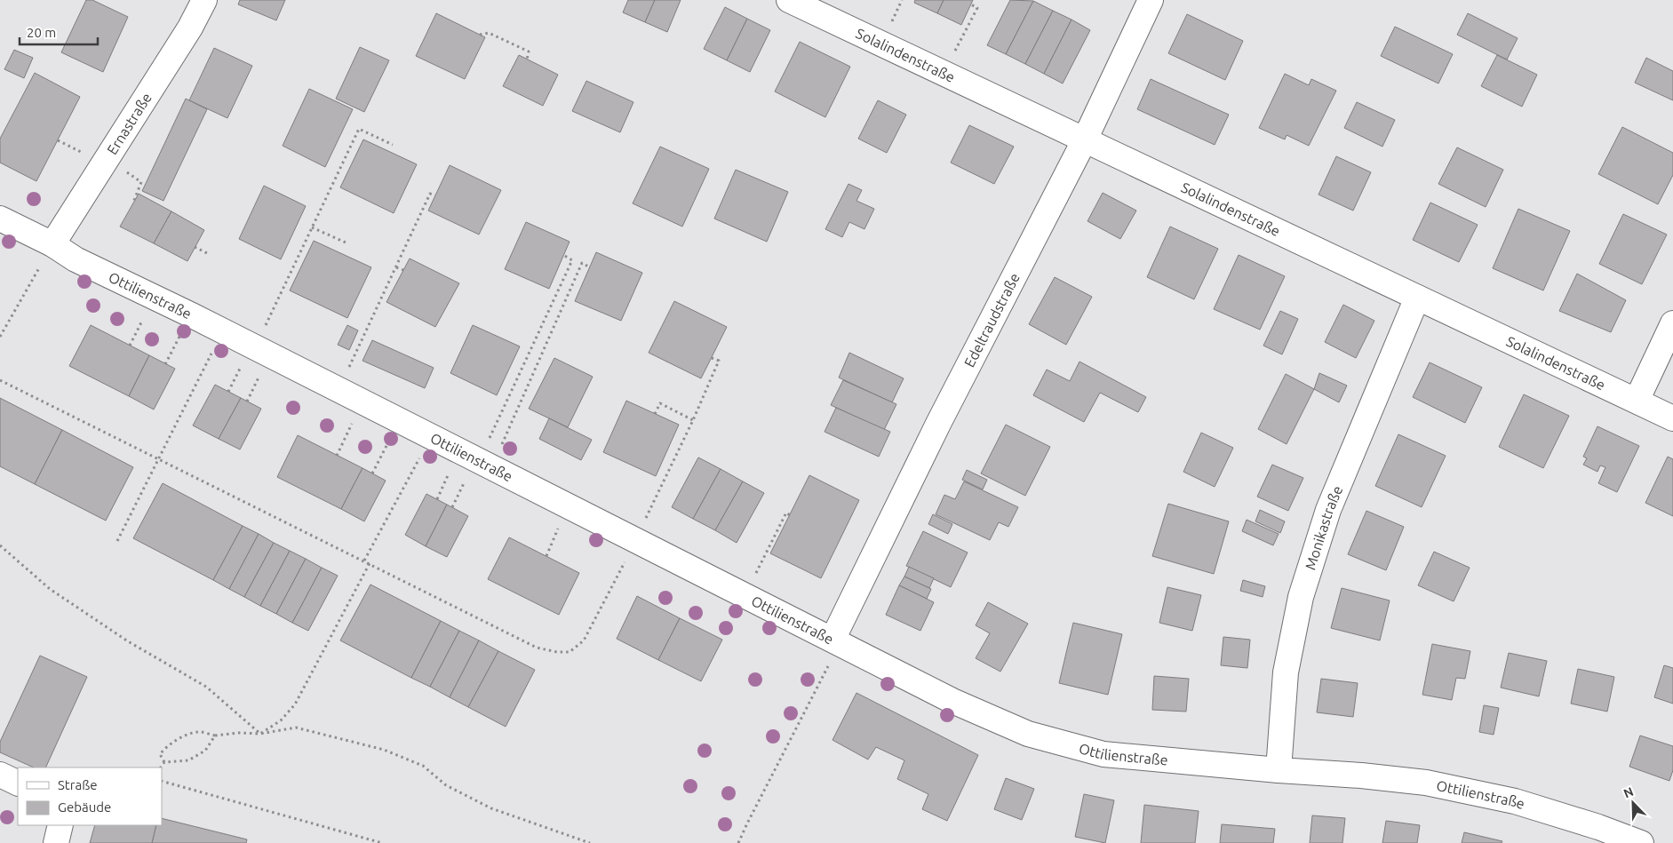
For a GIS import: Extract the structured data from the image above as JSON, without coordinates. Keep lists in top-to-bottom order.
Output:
{
  "streets": {
    "street": [
      "Solalindenstraße",
      "Ernastraße",
      "Ottilienstraße",
      "Edeltraudstraße",
      "Monikastraße"
    ]
  },
  "crossings": [
    ["Solalindenstraße", "Edeltraudstraße"],
    ["Solalindenstraße", "Monikastraße"],
    ["Ernastraße", "Ottilienstraße"],
    ["Ottilienstraße", "Edeltraudstraße"],
    ["Ottilienstraße", "Monikastraße"]
  ],
  "legend": ["Straße", "Gebäude"],
  "scale_bar": "20 m",
  "north": "top left"
}
